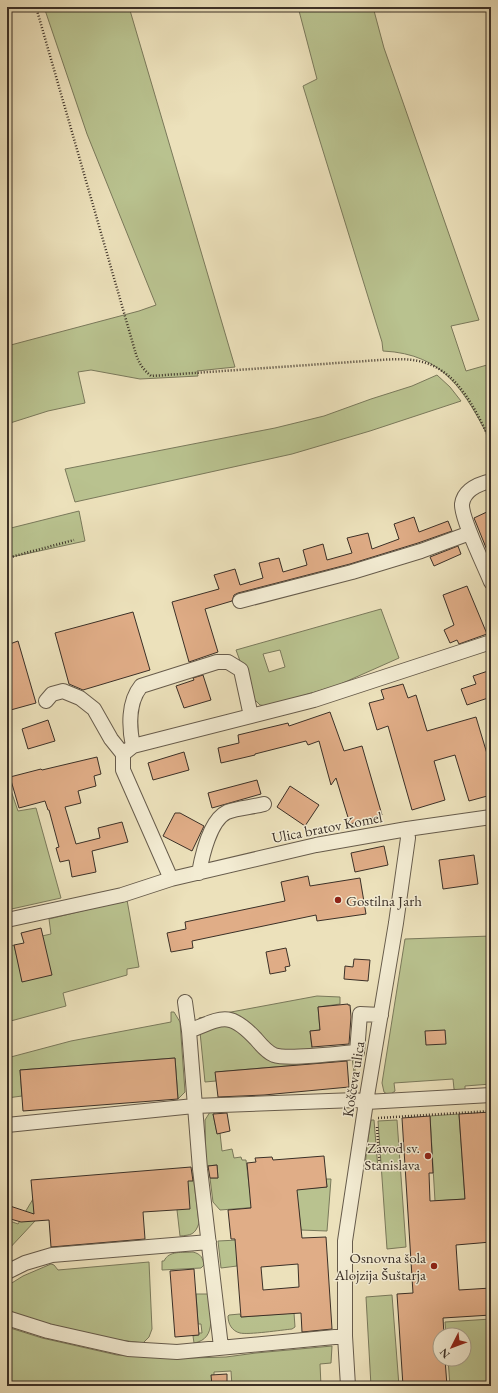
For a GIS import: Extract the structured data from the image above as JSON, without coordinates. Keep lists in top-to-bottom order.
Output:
{
  "streets": {
    "street": ["Ulica bratov Komel", "Koščeva ulica"]
  },
  "crossings": [
    ["Ulica bratov Komel", "Koščeva ulica"]
  ],
  "places": ["Gostilna Jarh", "Zavod sv. Stanislava", "Osnovna šola Alojzija Šuštarja"],
  "north": "bottom left"
}
